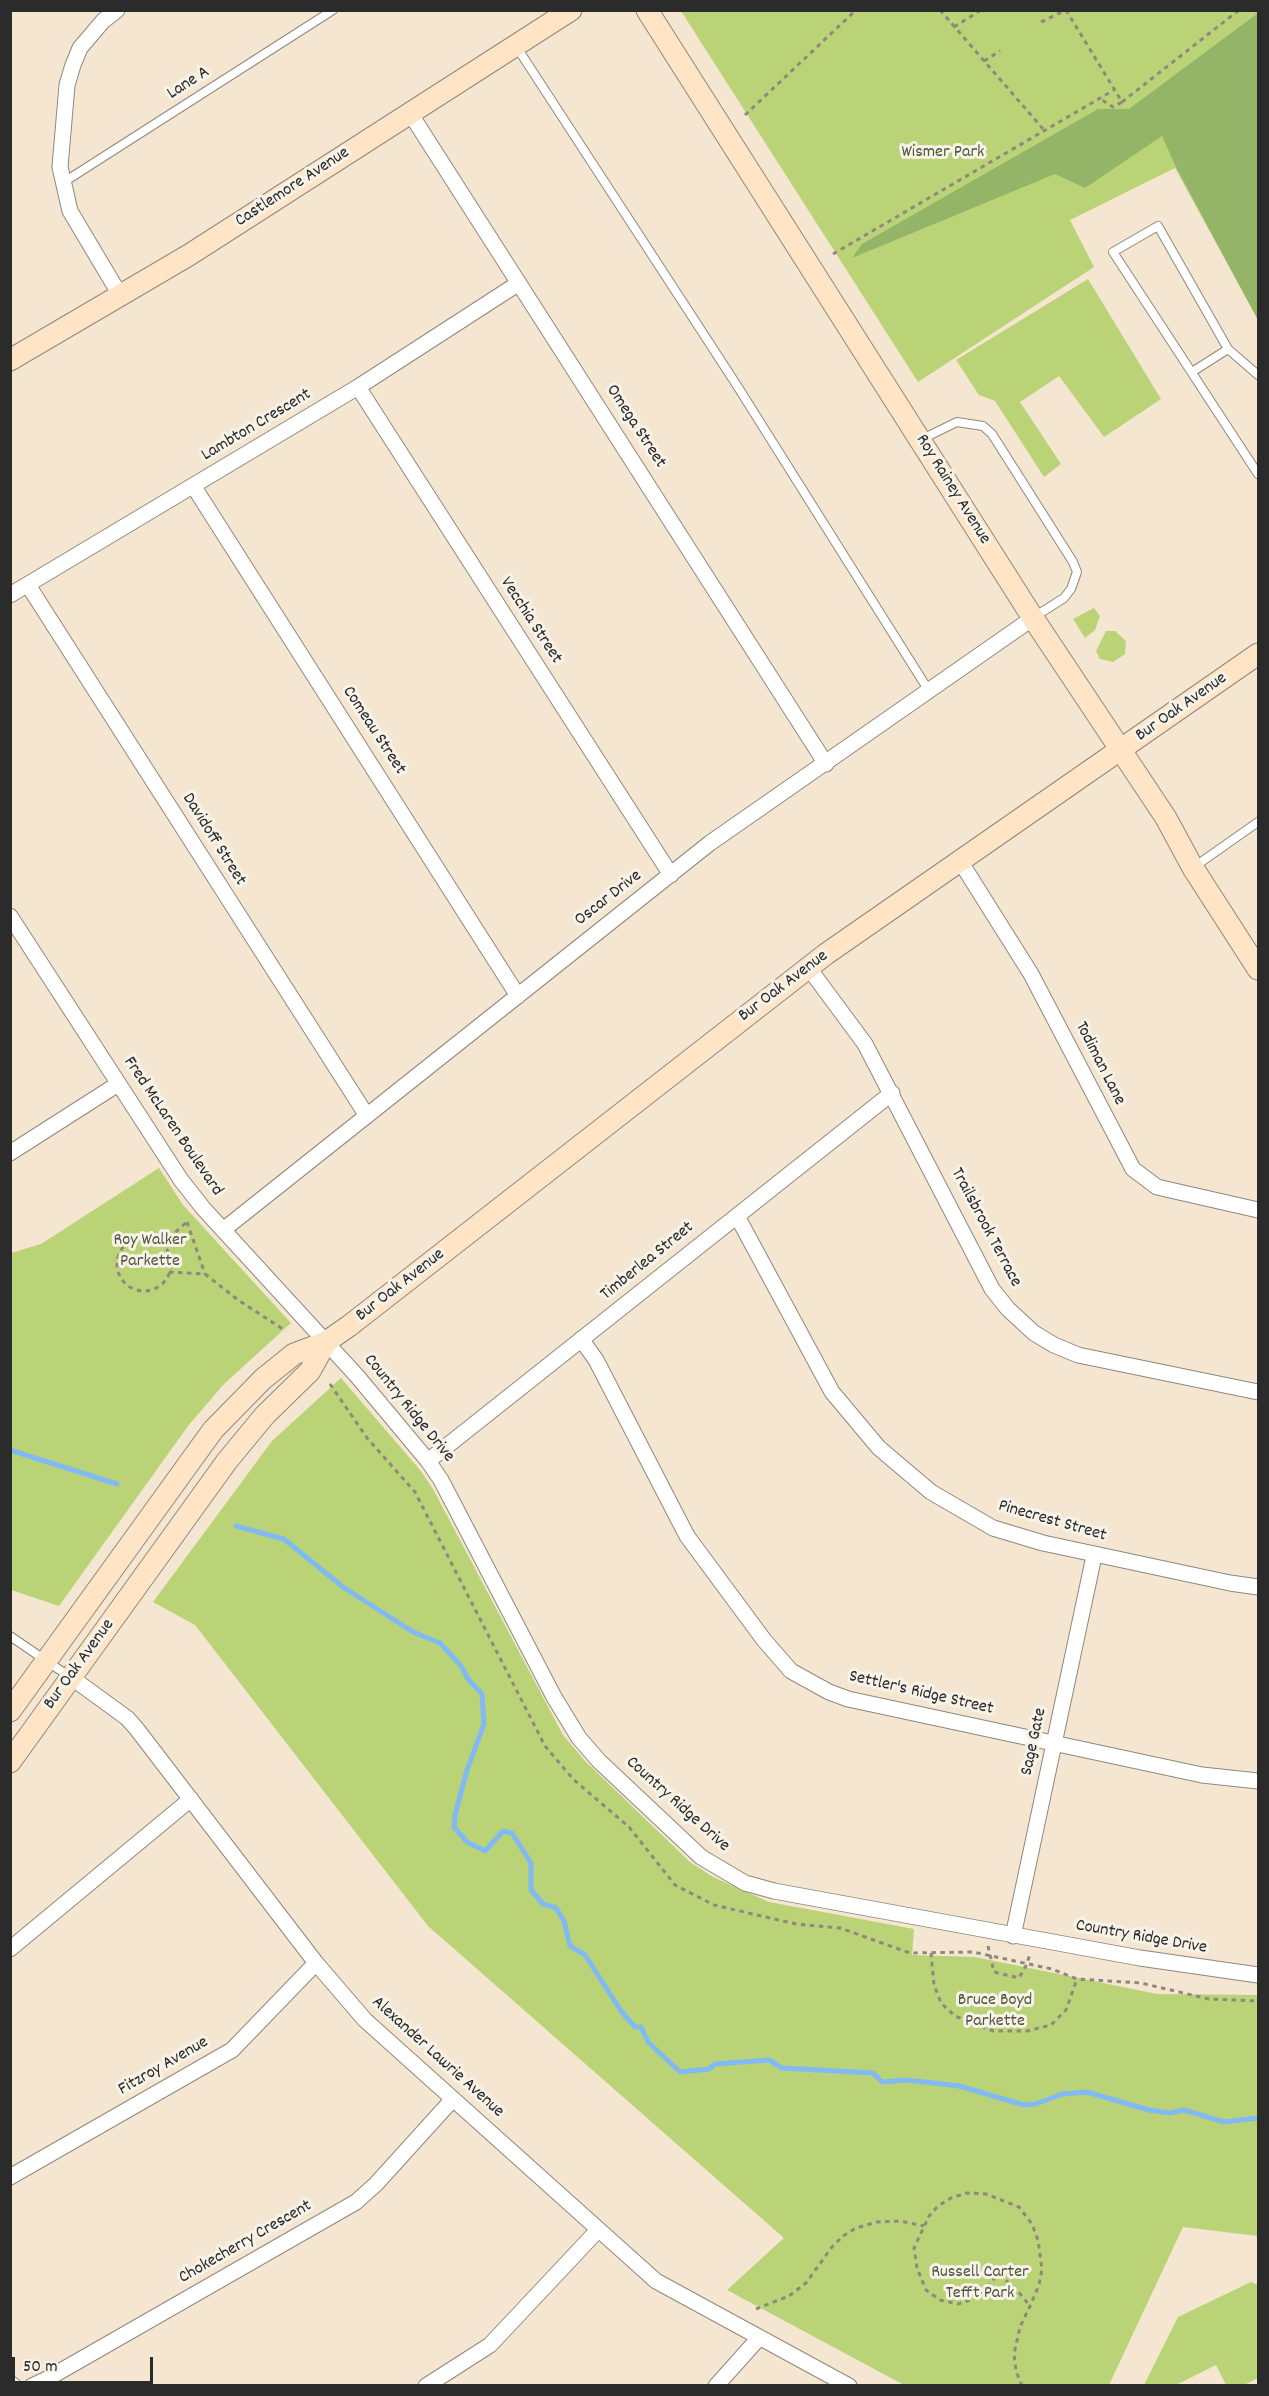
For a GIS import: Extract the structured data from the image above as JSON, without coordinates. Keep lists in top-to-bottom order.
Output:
{
  "streets": {
    "street": [
      "Castlemore Avenue",
      "Lambton Crescent",
      "Omega Street",
      "Roy Rainey Avenue",
      "Vecchia Street",
      "Bur Oak Avenue",
      "Comeau Street",
      "Davidoff Street",
      "Oscar Drive",
      "Todiman Lane",
      "Fred McLaren Boulevard",
      "Trailsbrook Terrace",
      "Timberlea Street",
      "Country Ridge Drive",
      "Pinecrest Street",
      "Settler's Ridge Street",
      "Sage Gate",
      "Alexander Lawrie Avenue",
      "Fitzroy Avenue",
      "Chokecherry Crescent"
    ],
    "lane": ["Lane A"]
  },
  "crossings": [
    ["Castlemore Avenue", "Omega Street"],
    ["Lambton Crescent", "Omega Street"],
    ["Lambton Crescent", "Vecchia Street"],
    ["Lambton Crescent", "Comeau Street"],
    ["Lambton Crescent", "Davidoff Street"],
    ["Omega Street", "Oscar Drive"],
    ["Roy Rainey Avenue", "Bur Oak Avenue"],
    ["Roy Rainey Avenue", "Oscar Drive"],
    ["Vecchia Street", "Oscar Drive"],
    ["Bur Oak Avenue", "Todiman Lane"],
    ["Bur Oak Avenue", "Fred McLaren Boulevard"],
    ["Bur Oak Avenue", "Trailsbrook Terrace"],
    ["Bur Oak Avenue", "Country Ridge Drive"],
    ["Bur Oak Avenue", "Alexander Lawrie Avenue"],
    ["Comeau Street", "Oscar Drive"],
    ["Davidoff Street", "Oscar Drive"],
    ["Oscar Drive", "Fred McLaren Boulevard"],
    ["Fred McLaren Boulevard", "Country Ridge Drive"],
    ["Trailsbrook Terrace", "Timberlea Street"],
    ["Timberlea Street", "Country Ridge Drive"],
    ["Timberlea Street", "Pinecrest Street"],
    ["Timberlea Street", "Settler's Ridge Street"],
    ["Country Ridge Drive", "Sage Gate"],
    ["Pinecrest Street", "Sage Gate"],
    ["Settler's Ridge Street", "Sage Gate"],
    ["Alexander Lawrie Avenue", "Fitzroy Avenue"],
    ["Alexander Lawrie Avenue", "Chokecherry Crescent"]
  ],
  "parks": [
    "Wismer Park",
    "Roy Walker Parkette",
    "Bruce Boyd Parkette",
    "Russell Carter Tefft Park"
  ],
  "scale_bar": "50 m"
}
